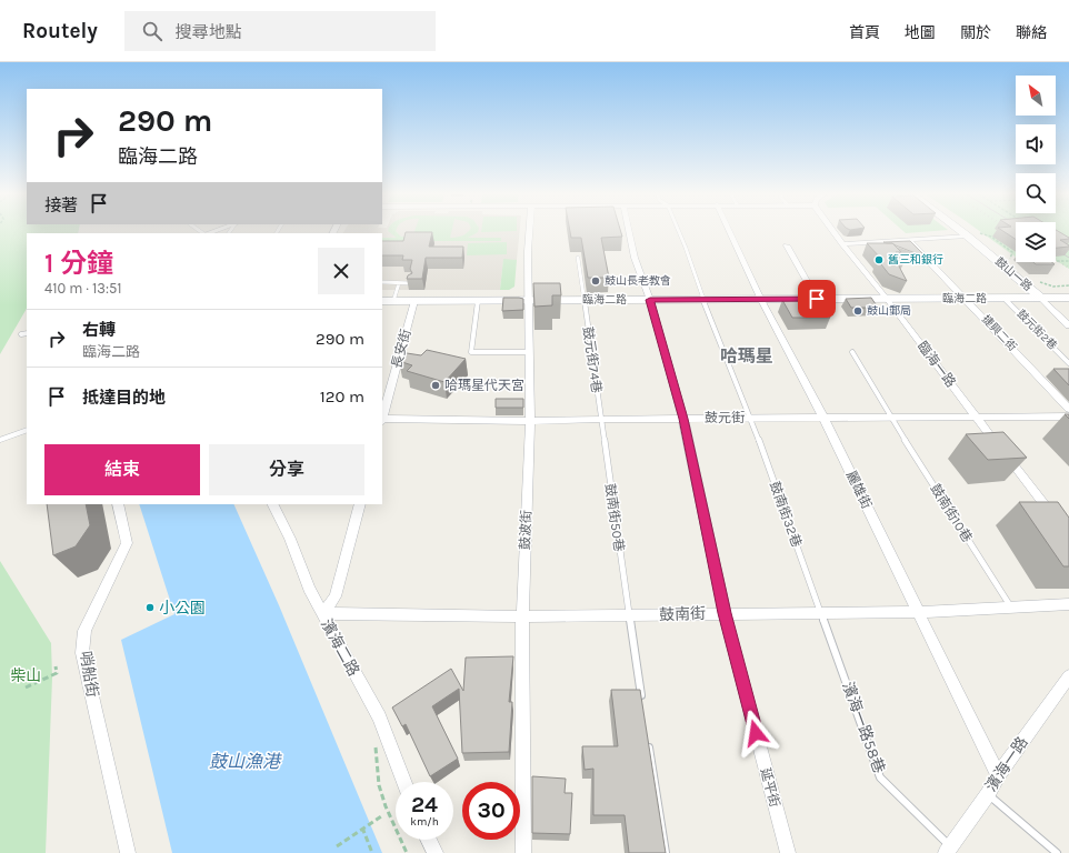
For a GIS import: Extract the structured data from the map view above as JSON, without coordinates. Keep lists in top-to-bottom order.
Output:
{
  "streets": {
    "street": [
      "鼓山一路",
      "臨海二路",
      "捷興二街",
      "長安街",
      "臨海一路",
      "鼓元街",
      "麗雄街",
      "鼓波街",
      "鼓南街",
      "濱海二路",
      "哨船街",
      "濱海一路",
      "延平街"
    ],
    "lane": [
      "鼓元街2巷",
      "鼓元街74巷",
      "鼓南街10巷",
      "鼓南街32巷",
      "鼓南街50巷",
      "濱海一路58巷"
    ]
  },
  "crossings": [
    ["鼓山一路", "臨海二路"],
    ["臨海二路", "鼓元街2巷"],
    ["臨海二路", "捷興二街"],
    ["臨海二路", "長安街"],
    ["臨海二路", "鼓元街74巷"],
    ["臨海二路", "臨海一路"],
    ["臨海二路", "麗雄街"],
    ["臨海二路", "鼓南街32巷"],
    ["臨海二路", "鼓波街"],
    ["臨海二路", "延平街"],
    ["鼓元街74巷", "鼓元街"],
    ["鼓元街74巷", "鼓南街50巷"],
    ["臨海一路", "鼓元街"],
    ["鼓元街", "麗雄街"],
    ["鼓元街", "鼓南街10巷"],
    ["鼓元街", "鼓南街32巷"],
    ["鼓元街", "鼓南街50巷"],
    ["鼓元街", "鼓波街"],
    ["鼓元街", "延平街"],
    ["麗雄街", "鼓南街"],
    ["麗雄街", "濱海一路"],
    ["鼓南街10巷", "鼓南街"],
    ["鼓南街32巷", "鼓南街"],
    ["鼓南街32巷", "濱海一路58巷"],
    ["鼓南街50巷", "鼓南街"],
    ["鼓波街", "鼓南街"],
    ["鼓南街", "濱海二路"],
    ["鼓南街", "濱海一路58巷"],
    ["鼓南街", "延平街"],
    ["濱海一路58巷", "濱海一路"]
  ],
  "districts": ["哈瑪星"],
  "water": ["鼓山漁港"],
  "parks": ["柴山"],
  "places": [
    "舊三和銀行",
    "鼓山長老教會",
    "鼓山郵局",
    "哈瑪星代天宮",
    "小公園"
  ],
  "north": "top left",
  "page": {
    "header": "Routely",
    "search": "搜尋地點",
    "nav": [
      "首頁",
      "地圖",
      "關於",
      "聯絡"
    ],
    "turn": ["290 m", "臨海二路"],
    "then": "接著",
    "heading": ["1 分鐘", "410 m · 13:51"],
    "list": [
      {
        "name": "右轉",
        "note": "臨海二路",
        "value": "290 m"
      },
      {
        "name": "抵達目的地",
        "value": "120 m"
      }
    ],
    "buttons": ["結束", "分享"],
    "speed": "24 km/h",
    "limit": "30"
  }
}
